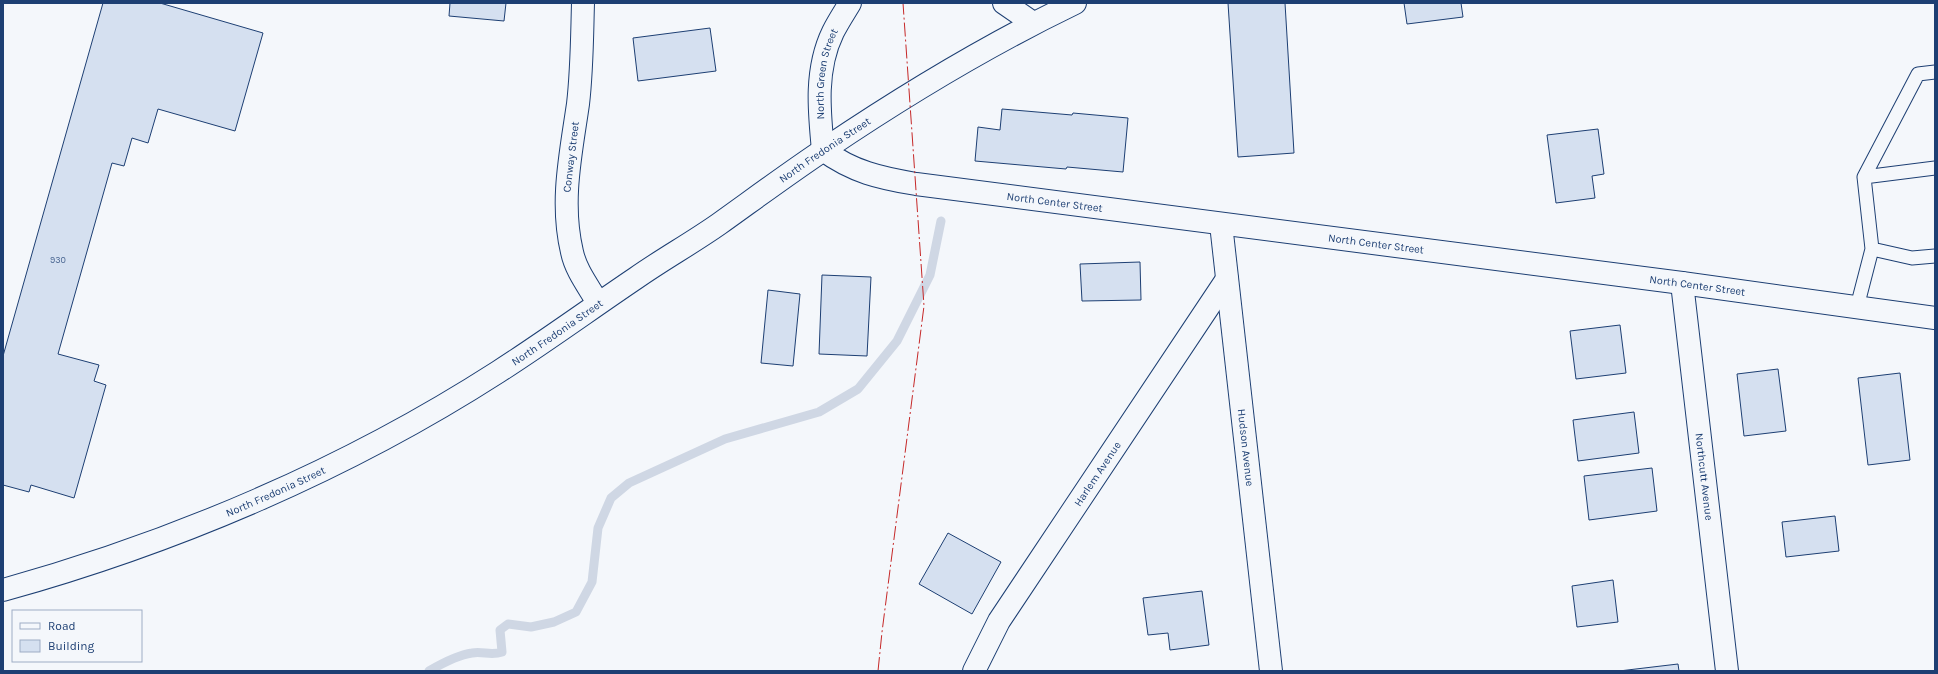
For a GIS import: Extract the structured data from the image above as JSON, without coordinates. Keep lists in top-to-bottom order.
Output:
{
  "streets": {
    "street": [
      "North Green Street",
      "North Fredonia Street",
      "Conway Street",
      "North Center Street",
      "Hudson Avenue",
      "Harlem Avenue",
      "Northcutt Avenue"
    ]
  },
  "crossings": [
    ["North Green Street", "North Fredonia Street"],
    ["North Green Street", "North Center Street"],
    ["North Fredonia Street", "Conway Street"],
    ["North Fredonia Street", "North Center Street"],
    ["North Center Street", "Hudson Avenue"],
    ["North Center Street", "Northcutt Avenue"],
    ["Hudson Avenue", "Harlem Avenue"]
  ],
  "house_numbers": ["930"],
  "legend": ["Road", "Building"]
}
